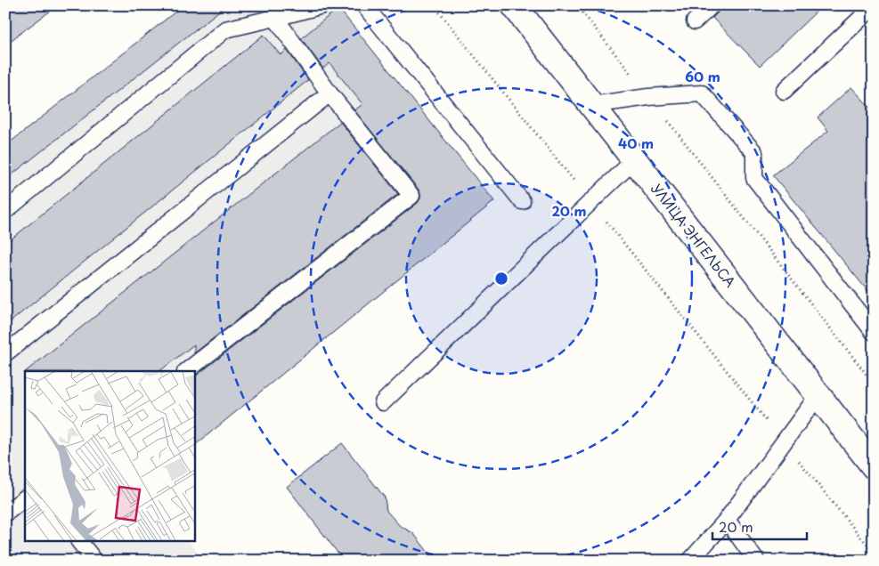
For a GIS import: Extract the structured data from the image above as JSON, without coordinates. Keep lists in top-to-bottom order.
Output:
{
  "streets": {
    "main road": ["УЛИЦА ЭНГЕЛЬСА"]
  },
  "scale_bar": "20 m",
  "rings": ["60 m", "40 m", "20 m"]
}
